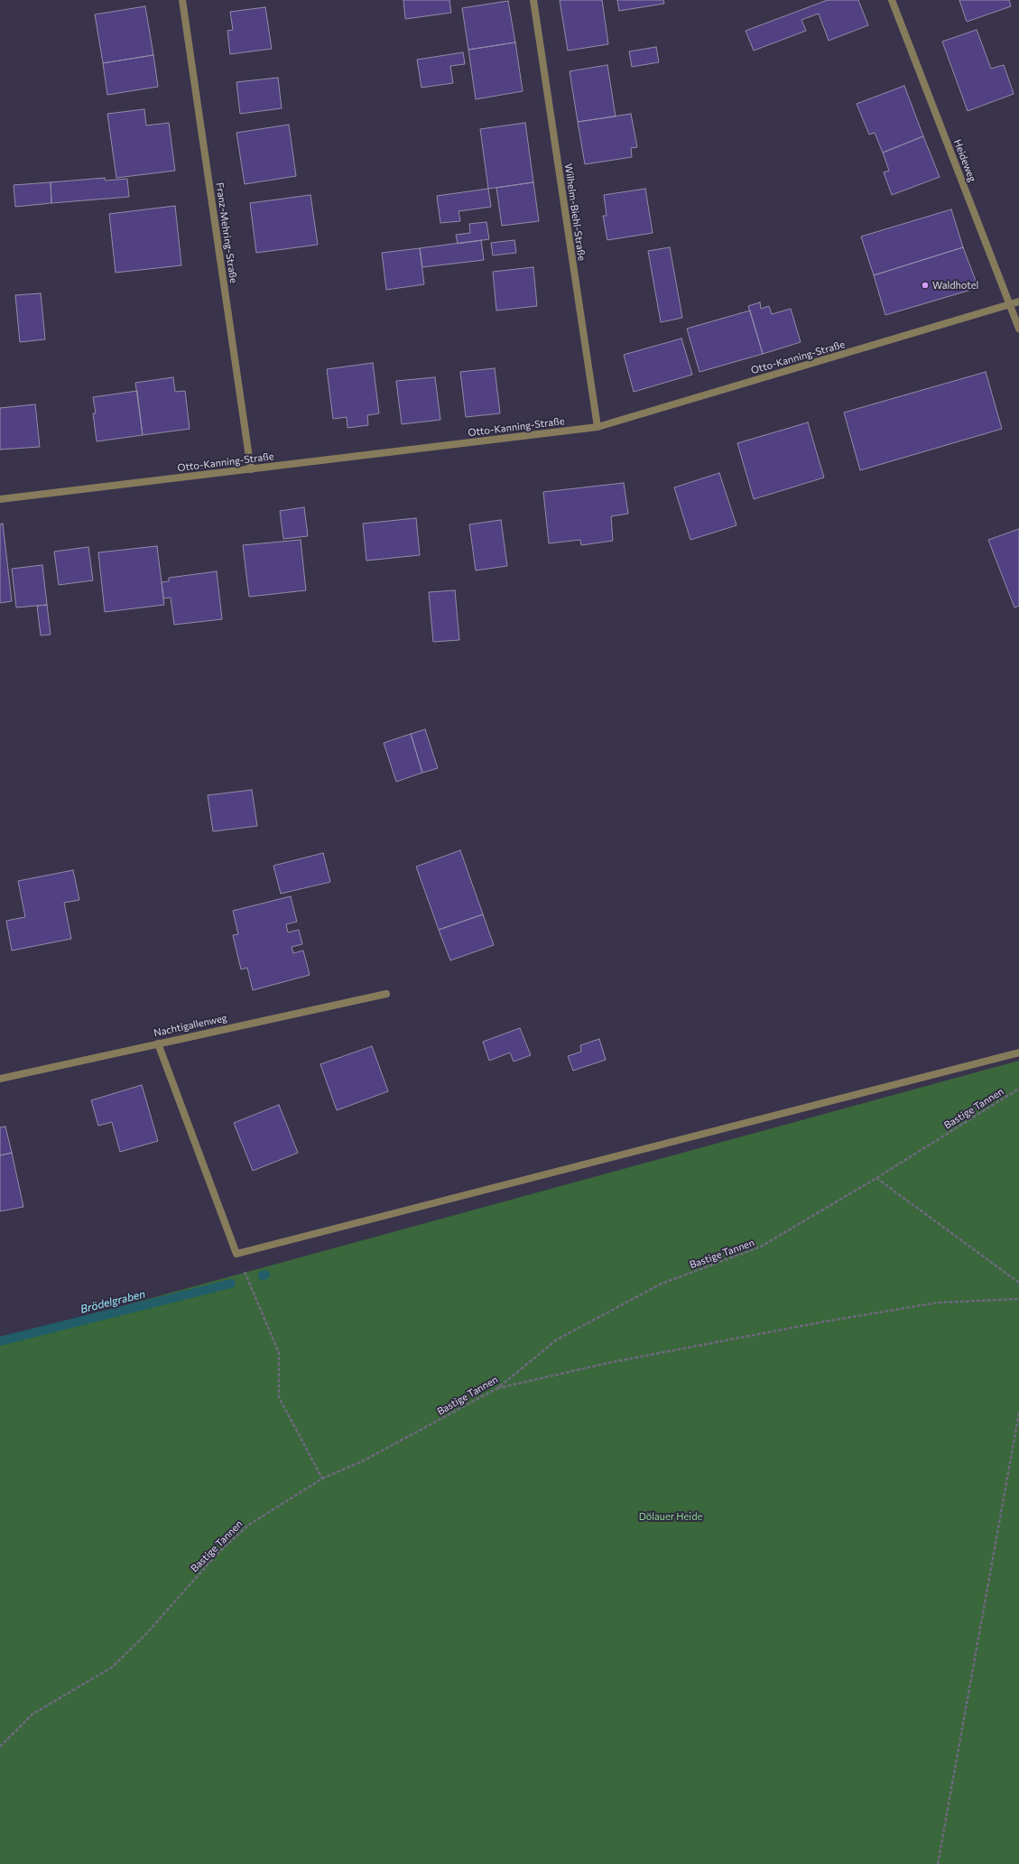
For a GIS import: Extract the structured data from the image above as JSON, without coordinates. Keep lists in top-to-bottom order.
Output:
{
  "streets": {
    "street": [
      "Heideweg",
      "Wilhelm-Biehl-Straße",
      "Franz-Mehring-Straße",
      "Otto-Kanning-Straße",
      "Nachtigallenweg"
    ],
    "path": ["Bastige Tannen"]
  },
  "crossings": [
    ["Heideweg", "Otto-Kanning-Straße"],
    ["Wilhelm-Biehl-Straße", "Otto-Kanning-Straße"],
    ["Franz-Mehring-Straße", "Otto-Kanning-Straße"]
  ],
  "water": ["Brödelgraben"],
  "parks": ["Dölauer Heide"],
  "places": ["Waldhotel"]
}
